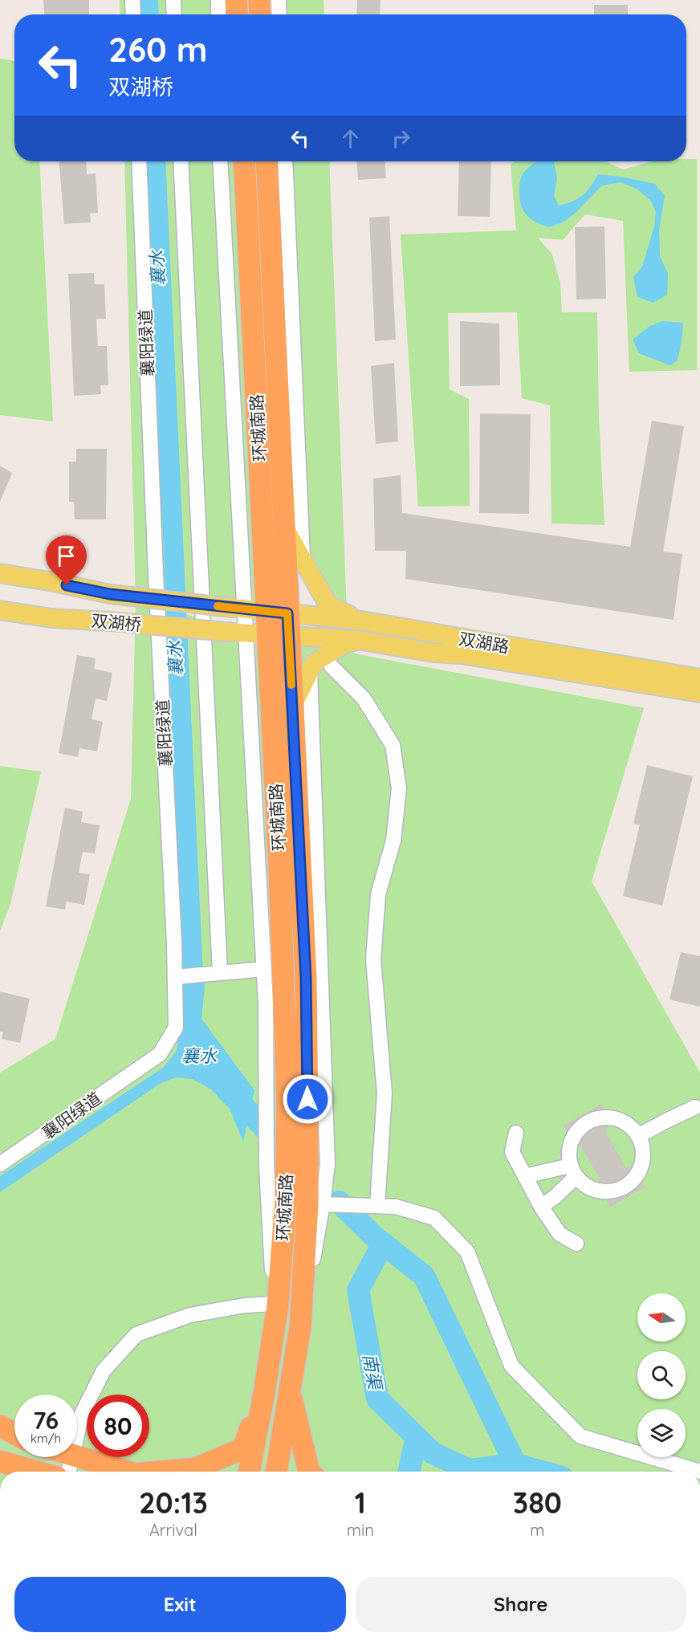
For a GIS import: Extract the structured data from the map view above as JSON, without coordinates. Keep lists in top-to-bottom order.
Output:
{
  "streets": {
    "highway": ["环城南路"],
    "main road": ["双湖桥", "双湖路"],
    "street": ["襄阳绿道"]
  },
  "crossings": [
    ["环城南路", "双湖桥"],
    ["环城南路", "双湖路"],
    ["双湖桥", "双湖路"]
  ],
  "water": ["襄水", "南渠"],
  "north": "left",
  "page": {
    "turn": ["260 m", "双湖桥"],
    "speed": "76 km/h",
    "limit": "80",
    "eta": [
      "20:13",
      "Arrival",
      "1",
      "min",
      "380",
      "m"
    ],
    "buttons": ["Exit", "Share"]
  }
}
